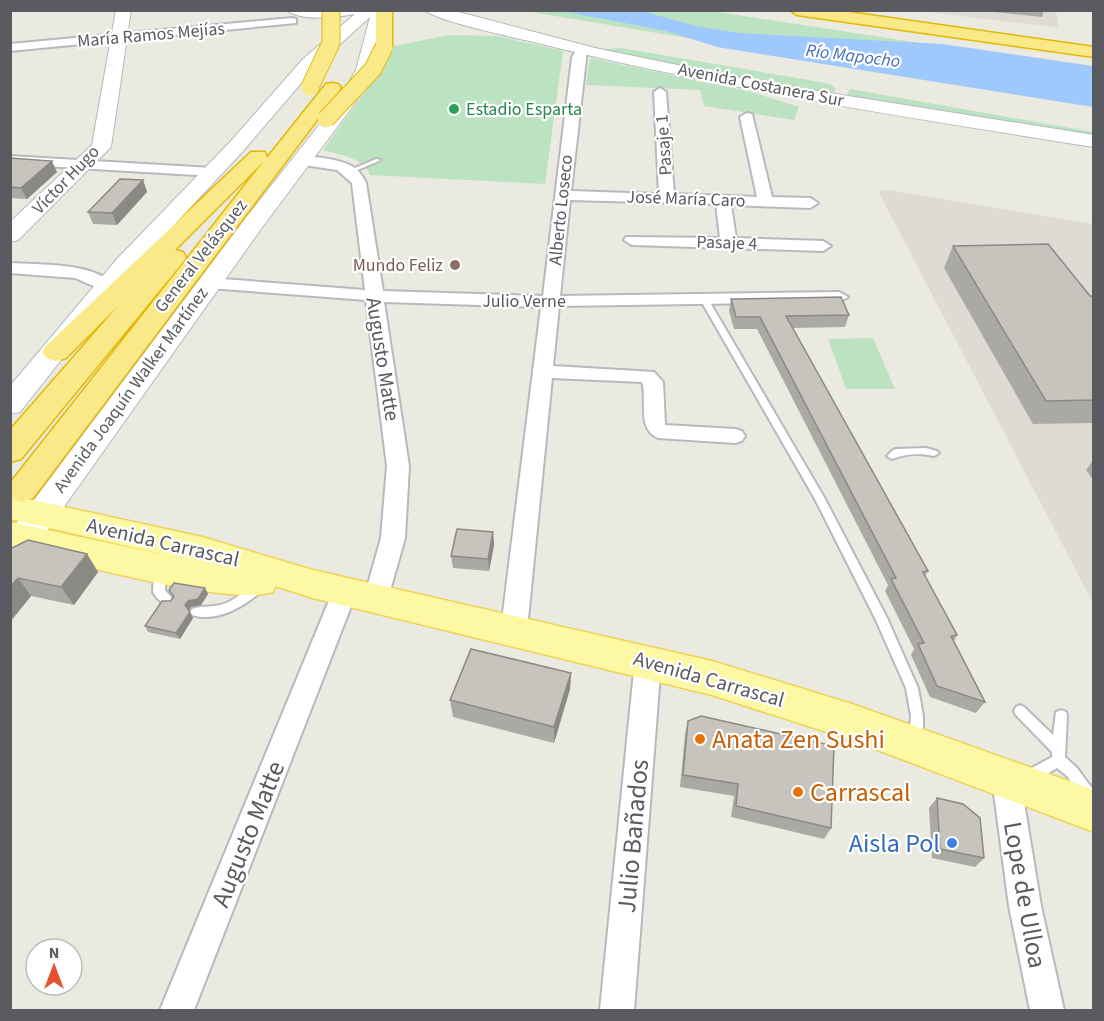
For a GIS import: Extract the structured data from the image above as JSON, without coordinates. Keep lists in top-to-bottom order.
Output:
{
  "streets": {
    "highway": ["General Velásquez"],
    "main road": [
      "Avenida Costanera Sur",
      "Víctor Hugo",
      "Avenida Joaquín Walker Martínez",
      "Avenida Carrascal"
    ],
    "street": [
      "María Ramos Mejías",
      "Pasaje 1",
      "José María Caro",
      "Alberto Loseco",
      "Pasaje 4",
      "Julio Verne",
      "Augusto Matte",
      "Julio Bañados",
      "Lope de Ulloa"
    ]
  },
  "crossings": [
    ["María Ramos Mejías", "Víctor Hugo"],
    ["Avenida Costanera Sur", "Alberto Loseco"],
    ["Pasaje 1", "José María Caro"],
    ["José María Caro", "Alberto Loseco"],
    ["Alberto Loseco", "Julio Verne"],
    ["Alberto Loseco", "Avenida Carrascal"],
    ["General Velásquez", "Avenida Joaquín Walker Martínez"],
    ["General Velásquez", "Avenida Carrascal"],
    ["Julio Verne", "Augusto Matte"],
    ["Julio Verne", "Avenida Joaquín Walker Martínez"],
    ["Augusto Matte", "Avenida Carrascal"],
    ["Avenida Joaquín Walker Martínez", "Avenida Carrascal"],
    ["Avenida Carrascal", "Julio Bañados"],
    ["Avenida Carrascal", "Lope de Ulloa"]
  ],
  "water": ["Río Mapocho"],
  "places": [
    "Estadio Esparta",
    "Mundo Feliz",
    "Anata Zen Sushi",
    "Carrascal",
    "Aisla Pol"
  ],
  "north": "top"
}
